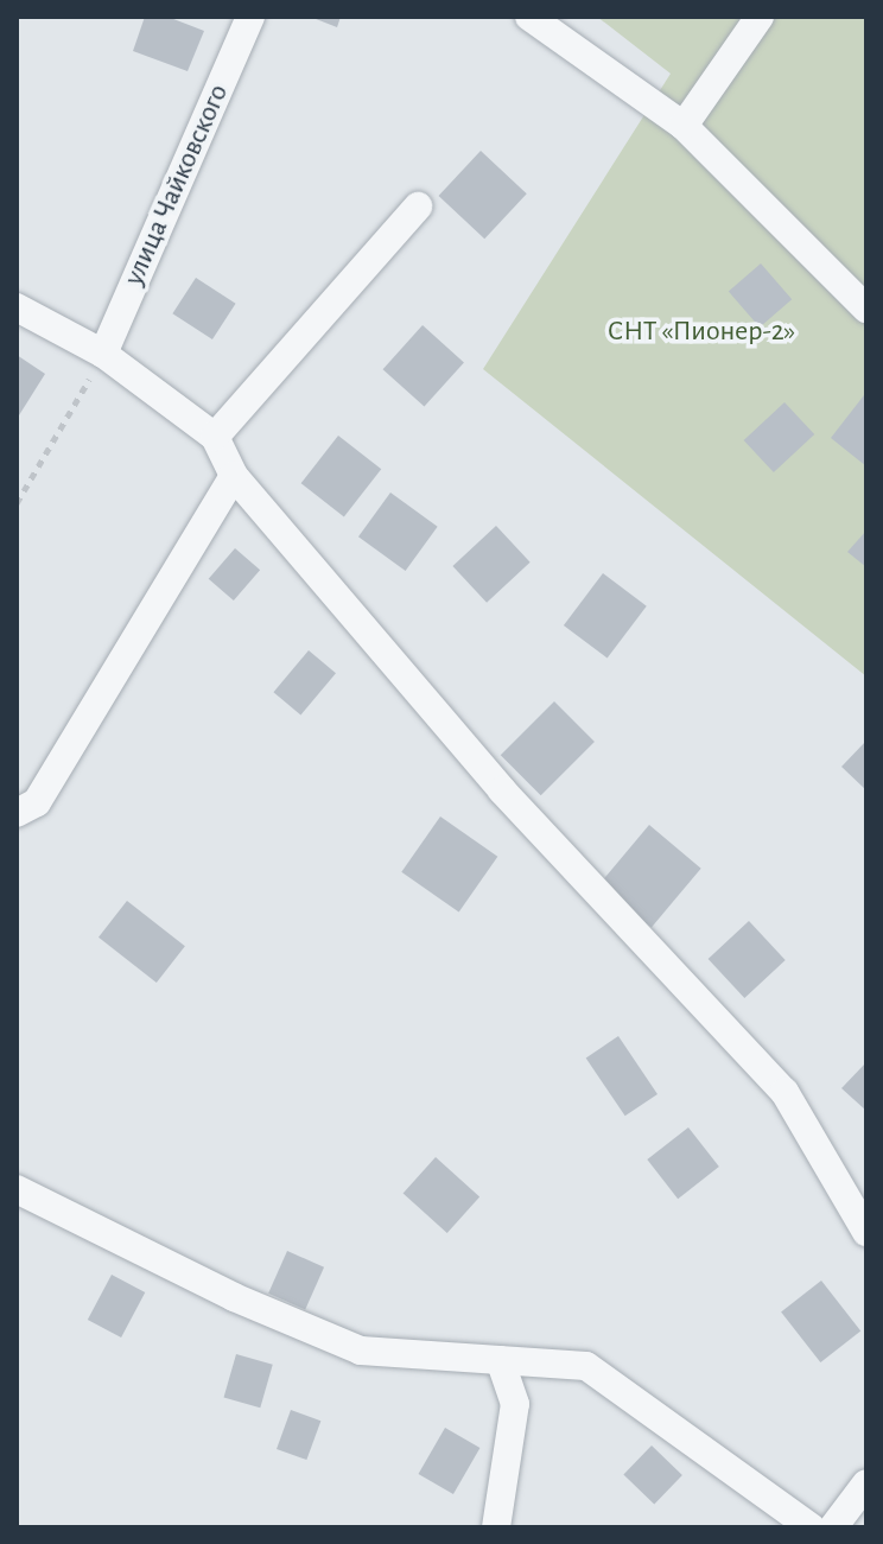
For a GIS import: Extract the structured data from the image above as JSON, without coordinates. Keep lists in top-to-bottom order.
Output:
{
  "streets": {
    "street": ["улица Чайковского"]
  },
  "parks": ["СНТ «Пионер-2»"]
}
